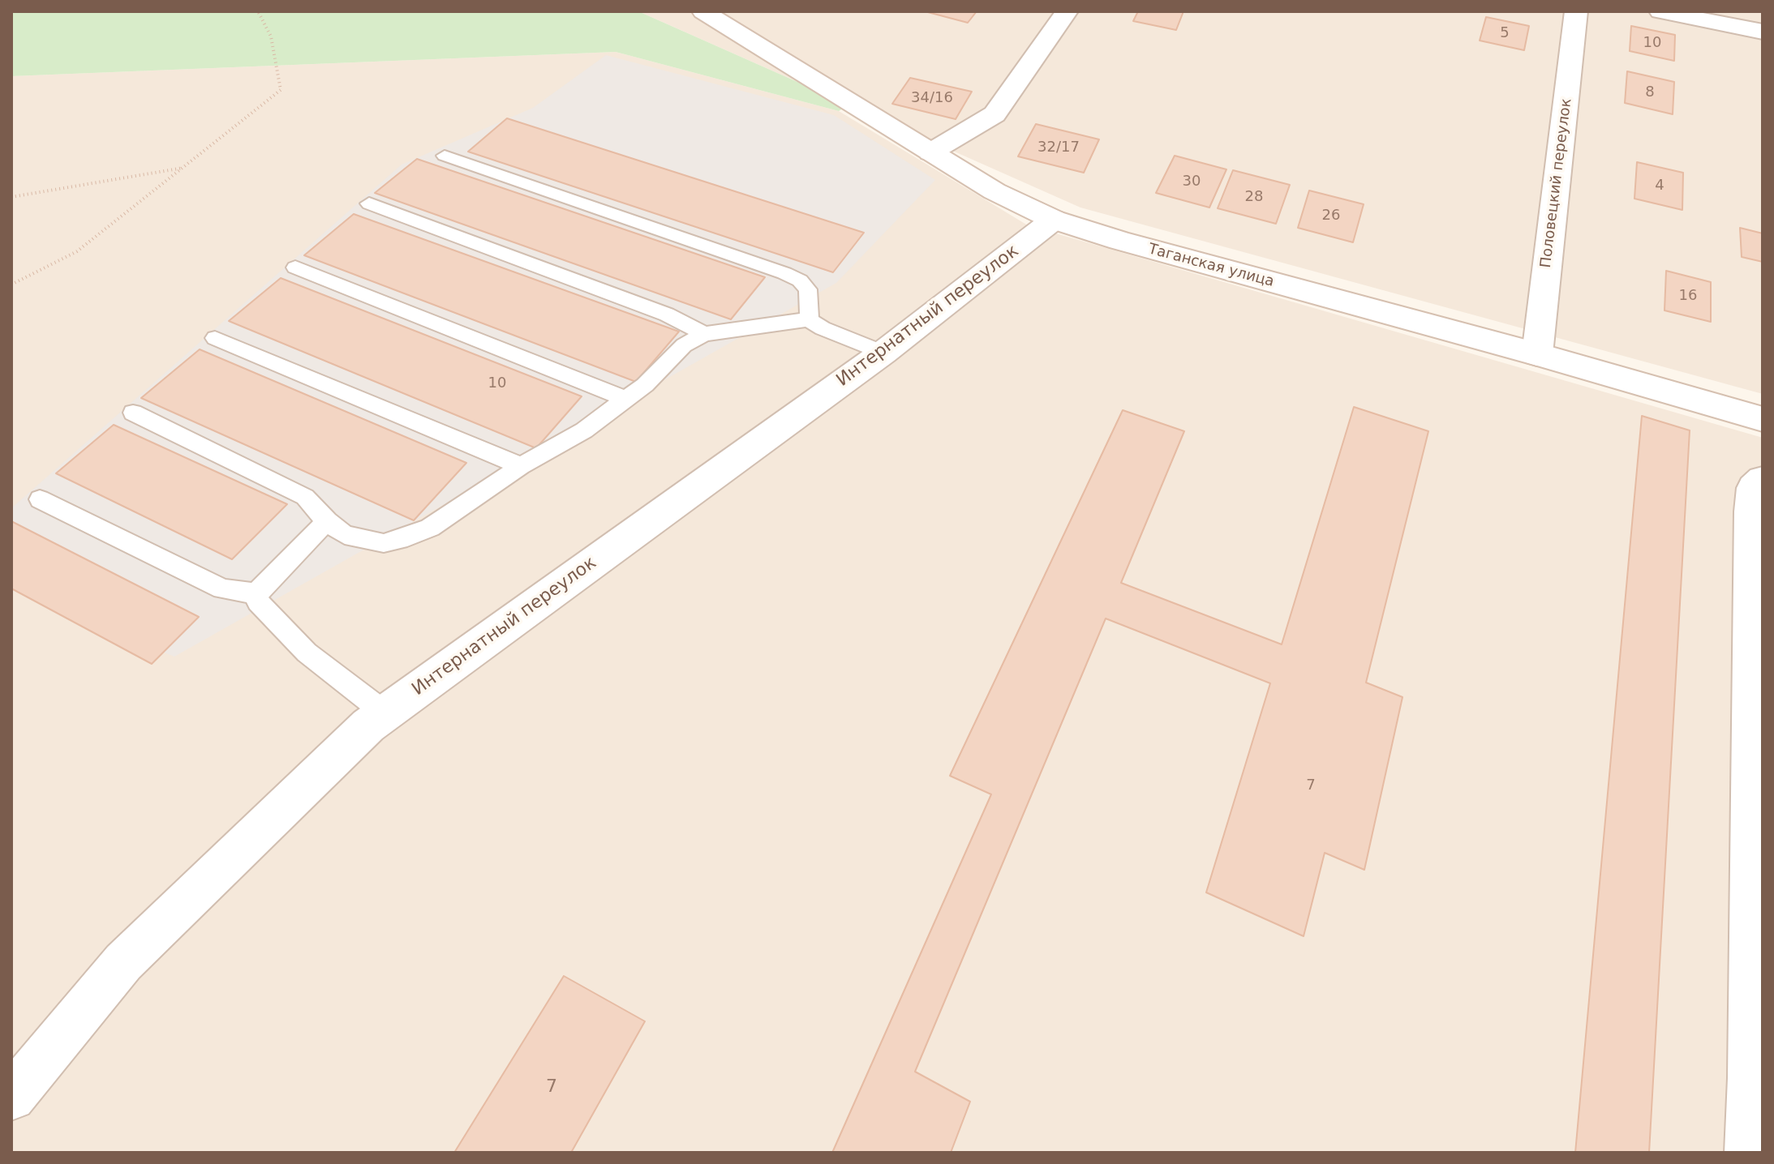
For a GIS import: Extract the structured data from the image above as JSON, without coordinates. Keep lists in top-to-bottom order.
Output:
{
  "streets": {
    "street": ["Половецкий переулок", "Таганская улица", "Интернатный переулок"]
  },
  "crossings": [
    ["Половецкий переулок", "Таганская улица"],
    ["Таганская улица", "Интернатный переулок"]
  ],
  "house_numbers": [
    "5",
    "10",
    "8",
    "34/16",
    "32/17",
    "30",
    "4",
    "28",
    "26",
    "16",
    "10",
    "7",
    "7"
  ]
}
